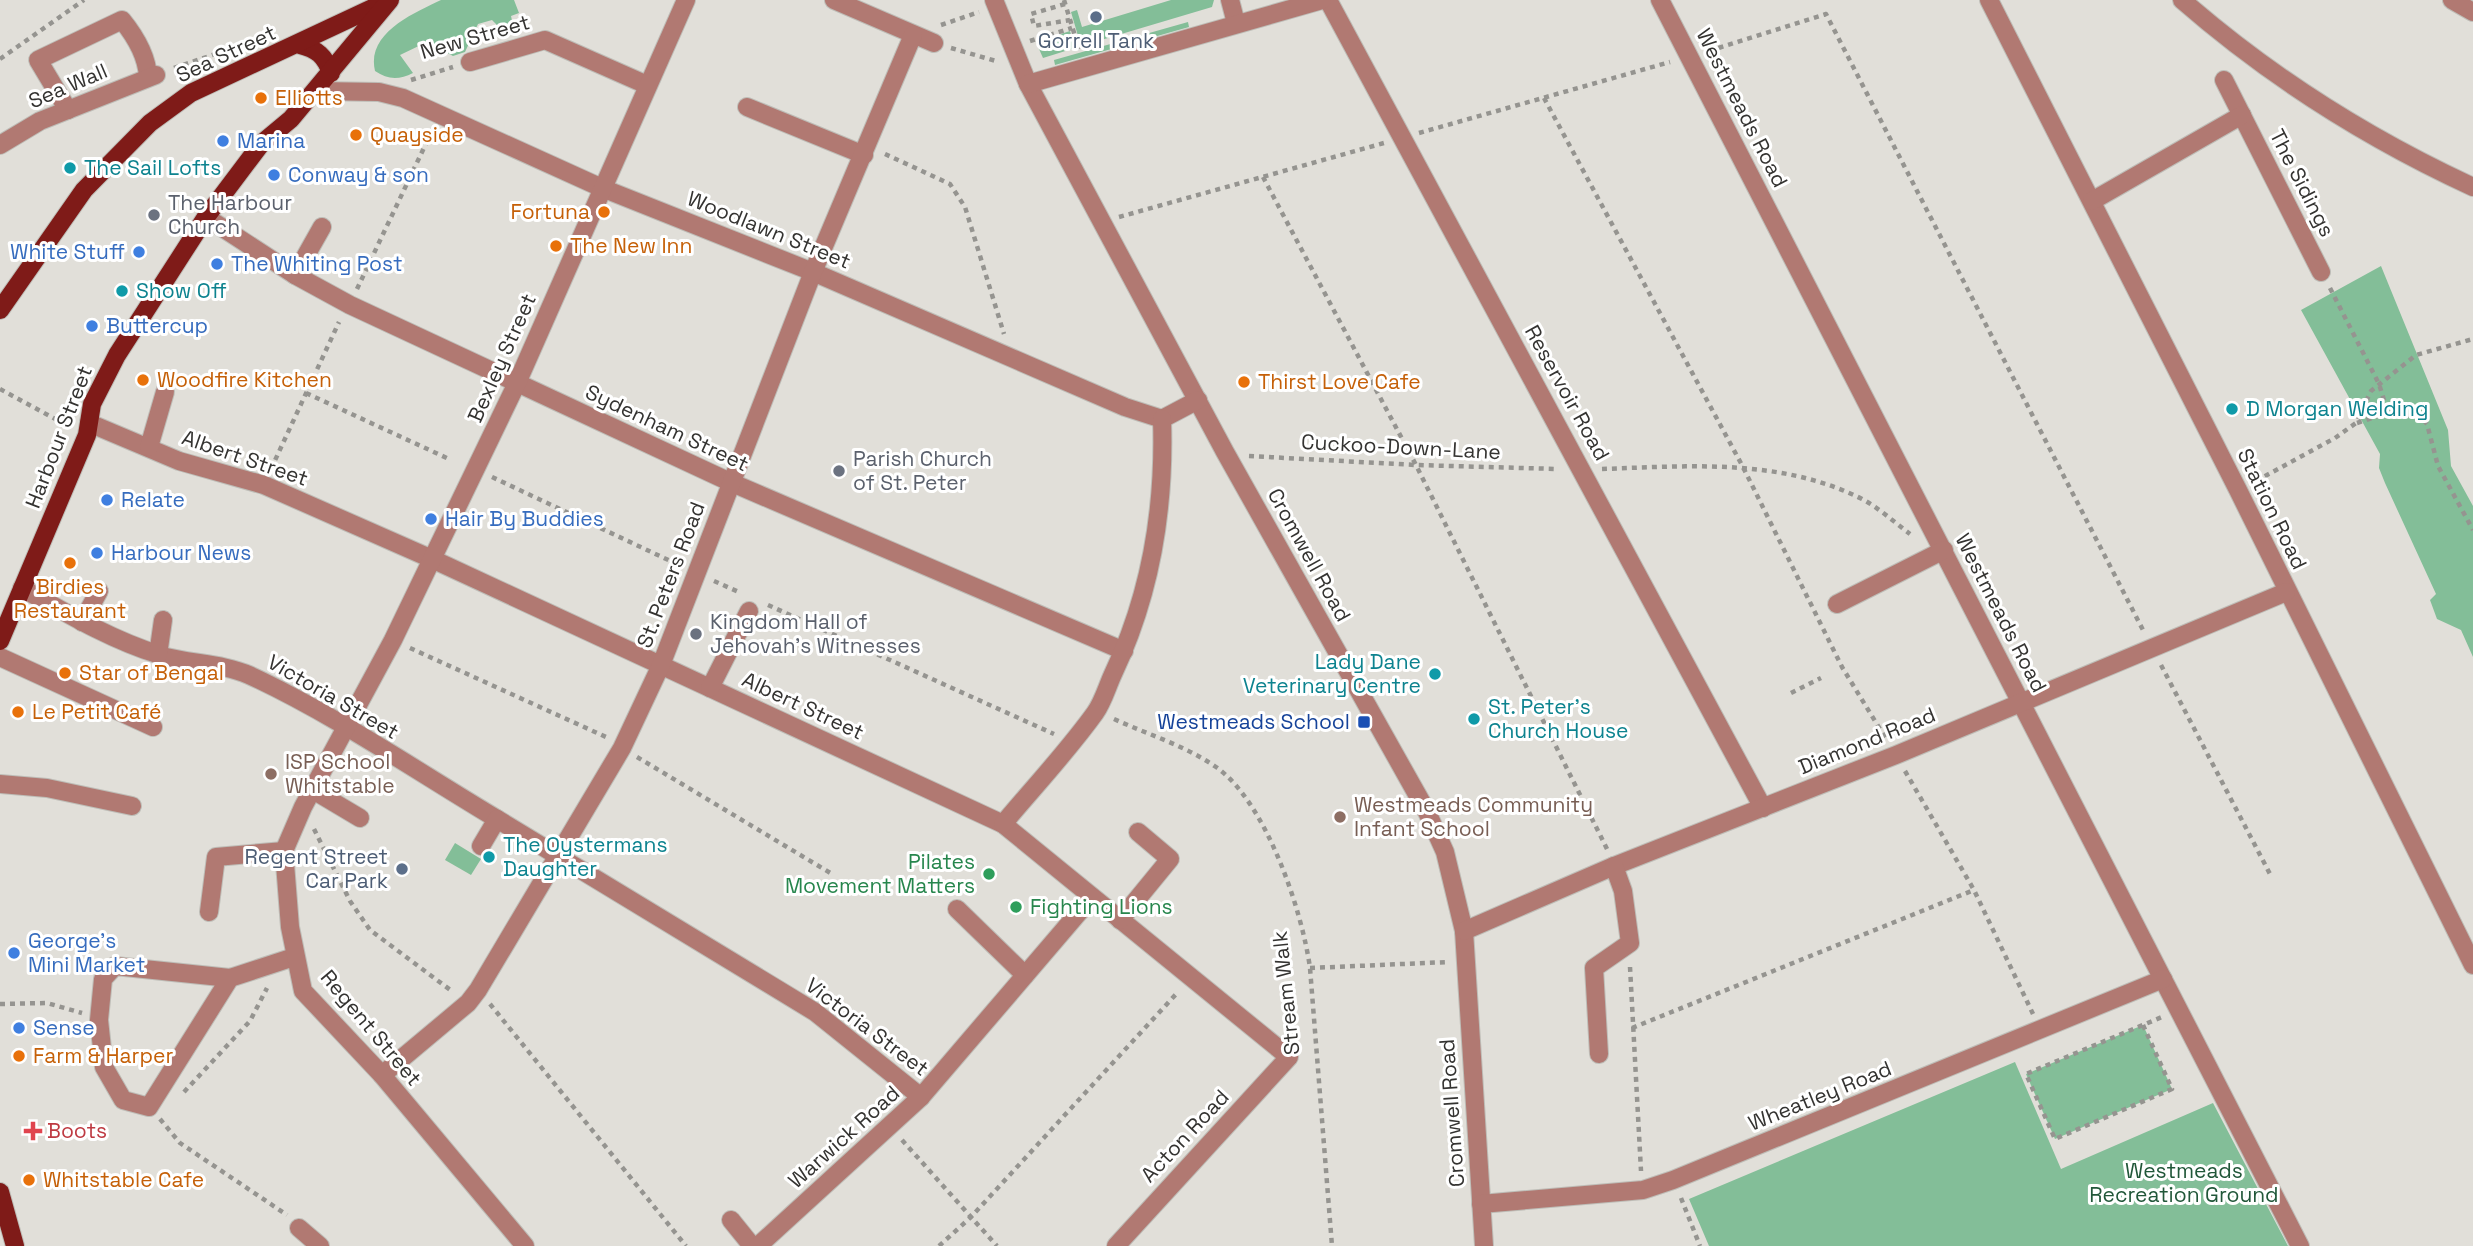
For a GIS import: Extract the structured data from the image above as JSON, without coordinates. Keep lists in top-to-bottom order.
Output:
{
  "streets": {
    "main road": ["Sea Street", "Harbour Street"],
    "street": [
      "New Street",
      "Sea Wall",
      "Westmeads Road",
      "The Sidings",
      "Woodlawn Street",
      "Bexley Street",
      "Reservoir Road",
      "Sydenham Street",
      "Albert Street",
      "Station Road",
      "Cromwell Road",
      "St. Peters Road",
      "Victoria Street",
      "Diamond Road",
      "Regent Street",
      "Wheatley Road",
      "Acton Road",
      "Warwick Road"
    ],
    "path": ["Cuckoo-Down-Lane", "Stream Walk"]
  },
  "crossings": [
    ["New Street", "Woodlawn Street"],
    ["New Street", "Bexley Street"],
    ["Sea Street", "Harbour Street"],
    ["Westmeads Road", "Cuckoo-Down-Lane"],
    ["Westmeads Road", "Diamond Road"],
    ["Westmeads Road", "Wheatley Road"],
    ["The Sidings", "Station Road"],
    ["Woodlawn Street", "Bexley Street"],
    ["Woodlawn Street", "Harbour Street"],
    ["Woodlawn Street", "St. Peters Road"],
    ["Bexley Street", "Sydenham Street"],
    ["Bexley Street", "Albert Street"],
    ["Bexley Street", "Victoria Street"],
    ["Bexley Street", "Regent Street"],
    ["Reservoir Road", "Cuckoo-Down-Lane"],
    ["Reservoir Road", "Diamond Road"],
    ["Sydenham Street", "Harbour Street"],
    ["Sydenham Street", "St. Peters Road"],
    ["Harbour Street", "Albert Street"],
    ["Harbour Street", "Victoria Street"],
    ["Cuckoo-Down-Lane", "Cromwell Road"],
    ["Albert Street", "St. Peters Road"],
    ["Albert Street", "Acton Road"],
    ["Albert Street", "Warwick Road"],
    ["Station Road", "Diamond Road"],
    ["Cromwell Road", "Diamond Road"],
    ["Cromwell Road", "Wheatley Road"],
    ["St. Peters Road", "Victoria Street"],
    ["St. Peters Road", "Regent Street"],
    ["Victoria Street", "Regent Street"],
    ["Victoria Street", "Warwick Road"]
  ],
  "parks": ["Westmeads Recreation Ground"],
  "places": {
    "other": [
      "Gorrell Tank",
      "Elliotts",
      "Quayside",
      "Marina",
      "The Sail Lofts",
      "Conway & son",
      "Fortuna",
      "The Harbour Church",
      "The New Inn",
      "White Stuff",
      "The Whiting Post",
      "Show Off",
      "Buttercup",
      "Woodfire Kitchen",
      "Thirst Love Cafe",
      "D Morgan Welding",
      "Parish Church of St. Peter",
      "Relate",
      "Hair By Buddies",
      "Harbour News",
      "Birdies Restaurant",
      "Kingdom Hall of Jehovah's Witnesses",
      "Star of Bengal",
      "Lady Dane Veterinary Centre",
      "Le Petit Café",
      "St. Peter's Church House",
      "ISP School Whitstable",
      "Westmeads Community Infant School",
      "The Oystermans Daughter",
      "Regent Street Car Park",
      "Pilates Movement Matters",
      "Fighting Lions",
      "George's Mini Market",
      "Sense",
      "Farm & Harper",
      "Whitstable Cafe"
    ],
    "transit": ["Westmeads School"],
    "health": ["Boots"]
  }
}
